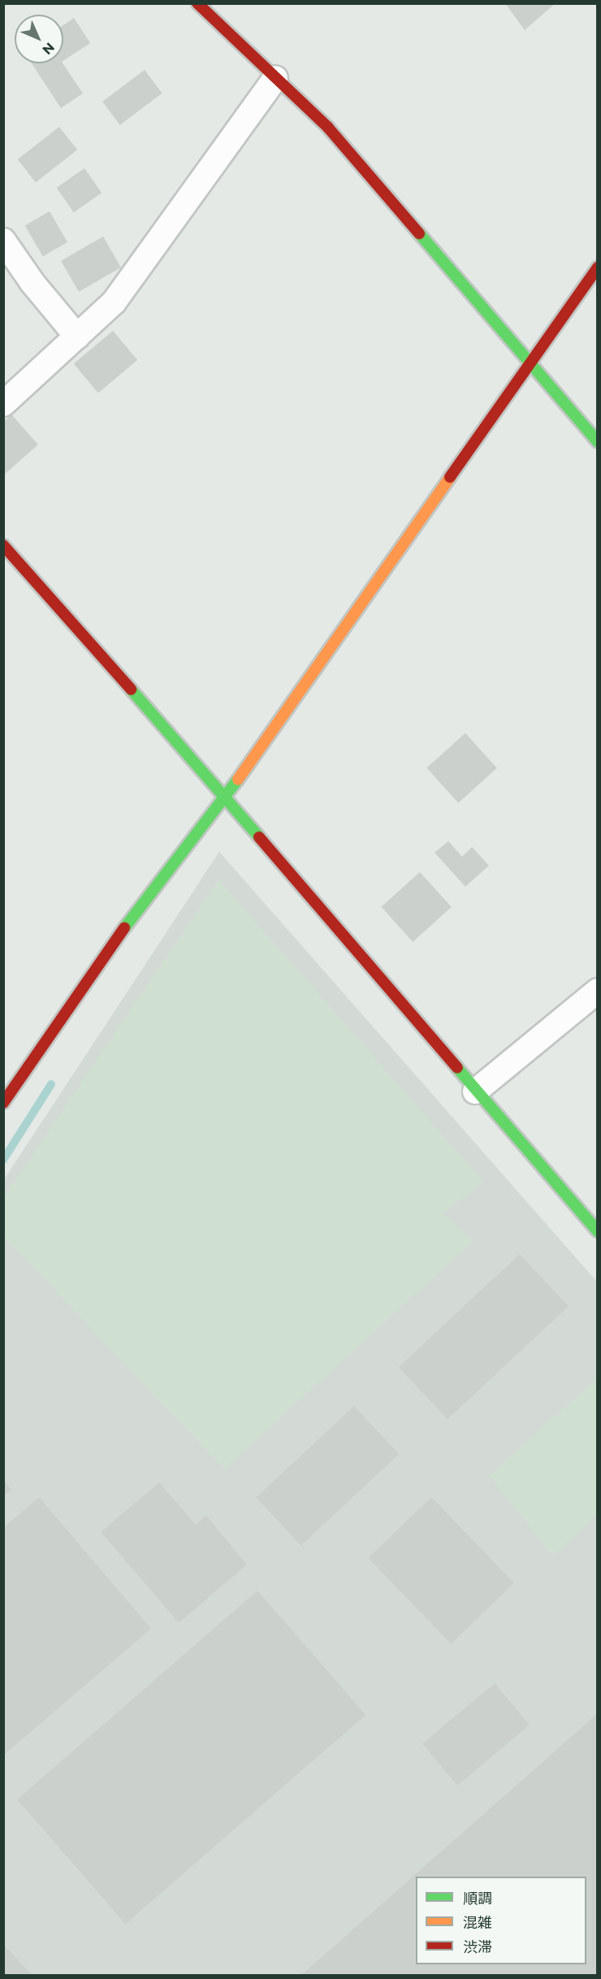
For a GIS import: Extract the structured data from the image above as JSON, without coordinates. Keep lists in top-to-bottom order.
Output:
{
  "legend": ["順調", "混雑", "渋滞"],
  "north": "bottom right"
}
